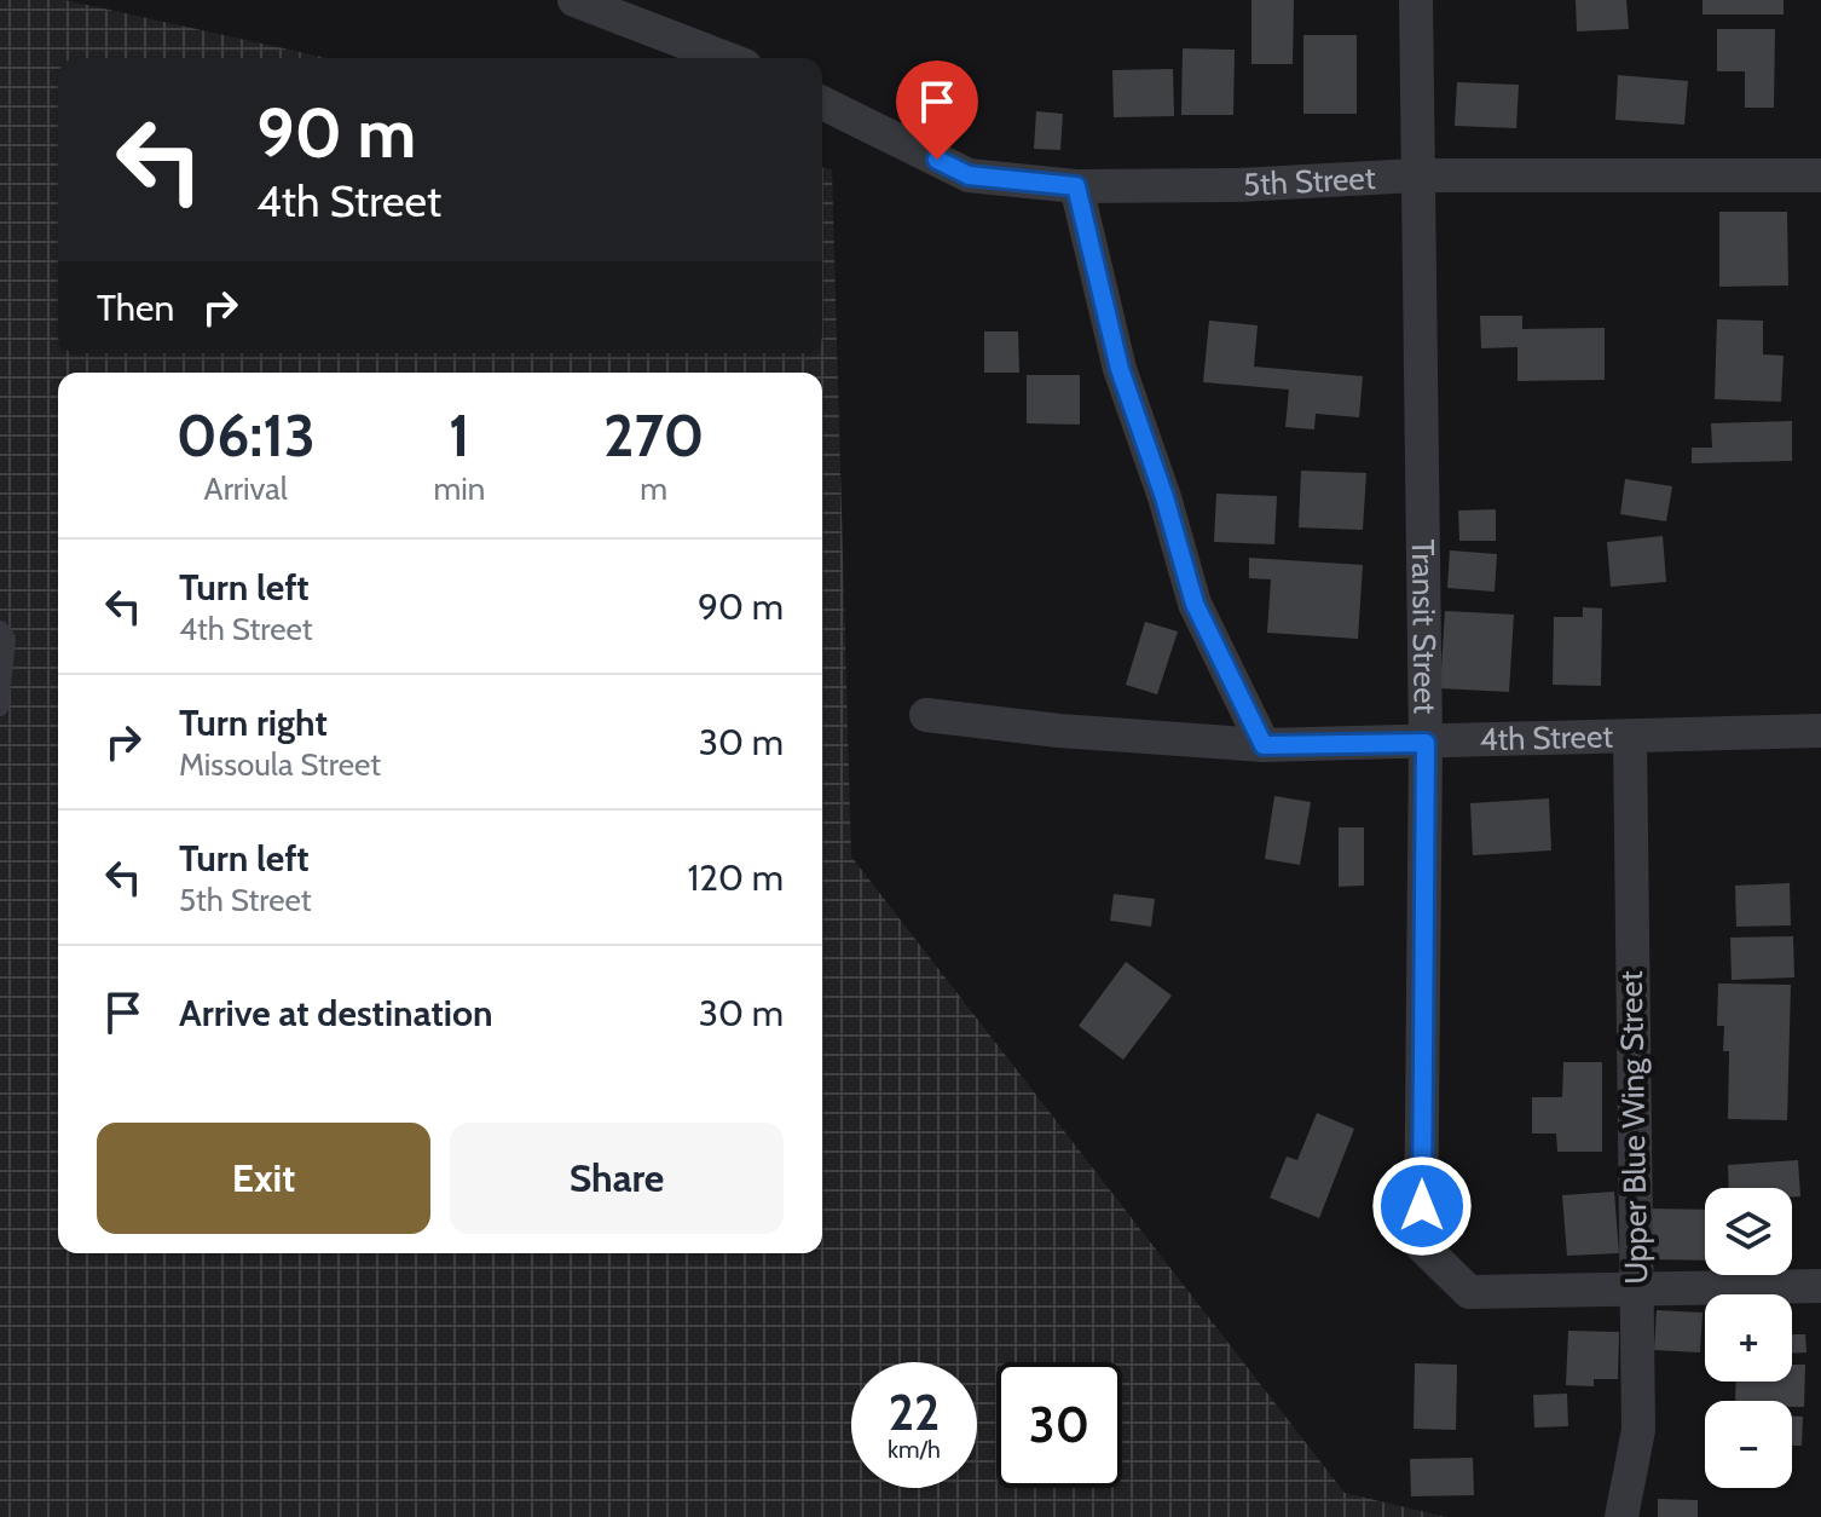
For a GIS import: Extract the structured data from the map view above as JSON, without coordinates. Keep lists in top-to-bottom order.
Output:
{
  "streets": {
    "street": [
      "5th Street",
      "Transit Street",
      "4th Street",
      "Upper Blue Wing Street"
    ]
  },
  "crossings": [
    ["5th Street", "Transit Street"],
    ["Transit Street", "4th Street"],
    ["Transit Street", "Upper Blue Wing Street"],
    ["4th Street", "Upper Blue Wing Street"]
  ],
  "page": {
    "turn": ["90 m", "4th Street"],
    "then": "Then",
    "eta": [
      "06:13",
      "Arrival",
      "1",
      "min",
      "270",
      "m"
    ],
    "list": [
      {
        "name": "Turn left",
        "note": "4th Street",
        "value": "90 m"
      },
      {
        "name": "Turn right",
        "note": "Missoula Street",
        "value": "30 m"
      },
      {
        "name": "Turn left",
        "note": "5th Street",
        "value": "120 m"
      },
      {
        "name": "Arrive at destination",
        "value": "30 m"
      }
    ],
    "buttons": ["Exit", "Share"],
    "map_buttons": ["+", "−"],
    "speed": "22 km/h",
    "limit": "30"
  }
}
